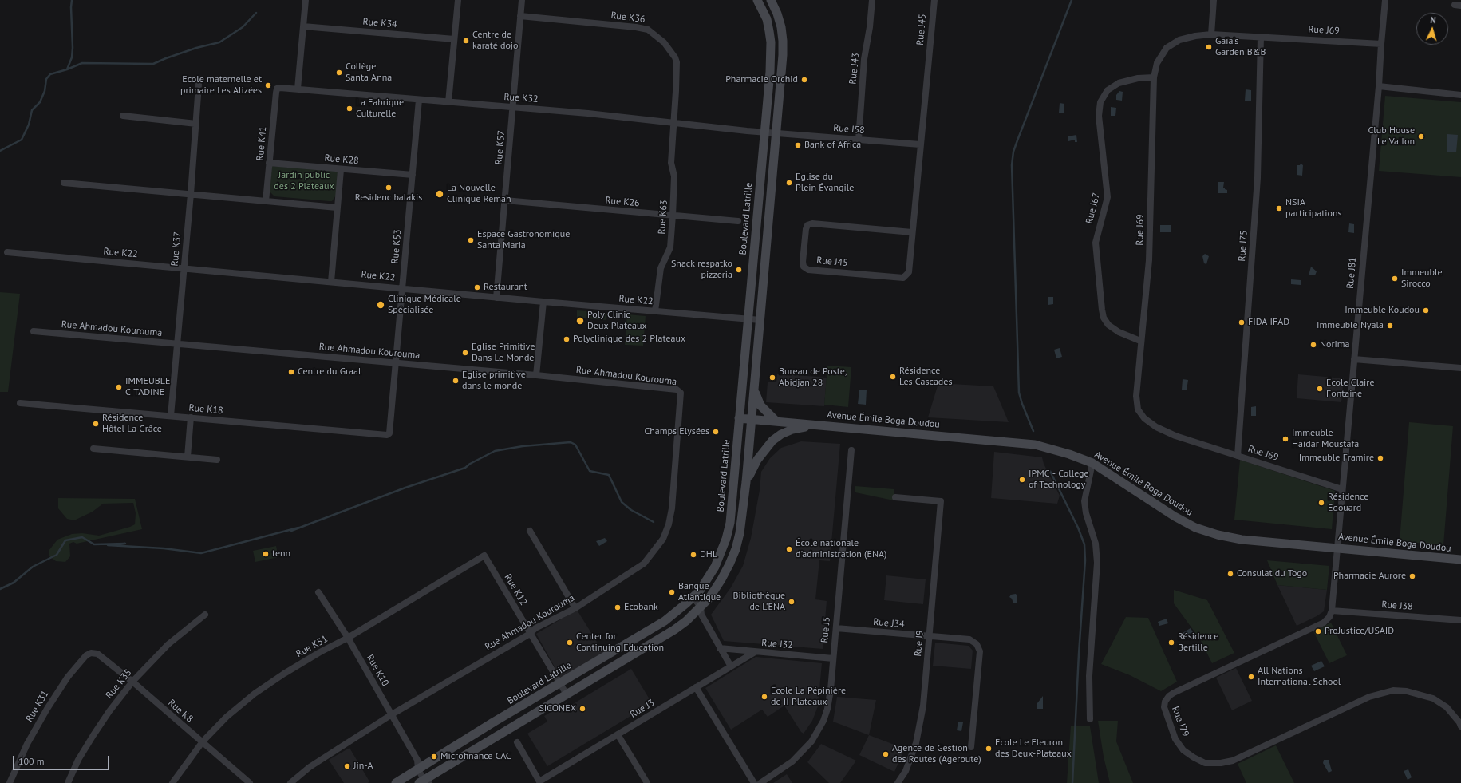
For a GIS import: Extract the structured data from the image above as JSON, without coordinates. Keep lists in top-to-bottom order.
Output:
{
  "streets": {
    "main road": ["Boulevard Latrille", "Avenue Émile Boga Doudou"],
    "street": [
      "Rue K36",
      "Rue K34",
      "Rue J45",
      "Rue J69",
      "Rue J43",
      "Rue K32",
      "Rue J58",
      "Rue K41",
      "Rue K57",
      "Rue K28",
      "Rue K26",
      "Rue J67",
      "Rue K63",
      "Rue J75",
      "Rue K53",
      "Rue K37",
      "Rue K22",
      "Rue J81",
      "Rue Ahmadou Kourouma",
      "Rue K18",
      "Rue K12",
      "Rue J38",
      "Rue J34",
      "Rue J5",
      "Rue J9",
      "Rue J32",
      "Rue K51",
      "Rue K10",
      "Rue K35",
      "Rue K31",
      "Rue J3",
      "Rue K8",
      "Rue J79"
    ]
  },
  "crossings": [
    ["Rue K36", "Rue K32"],
    ["Rue K36", "Rue K57"],
    ["Rue K36", "Rue K63"],
    ["Rue J45", "Rue J58"],
    ["Rue J69", "Rue J67"],
    ["Rue J69", "Rue J75"],
    ["Rue J69", "Rue J81"],
    ["Rue J43", "Rue J58"],
    ["Rue K32", "Rue J58"],
    ["Rue K32", "Rue K41"],
    ["Rue K32", "Rue K57"],
    ["Rue K32", "Rue K63"],
    ["Rue K32", "Boulevard Latrille"],
    ["Rue K32", "Rue K53"],
    ["Rue J58", "Boulevard Latrille"],
    ["Rue K41", "Rue K28"],
    ["Rue K57", "Rue K26"],
    ["Rue K57", "Rue K22"],
    ["Rue K28", "Rue K53"],
    ["Rue K26", "Rue K63"],
    ["Rue K63", "Rue K22"],
    ["Boulevard Latrille", "Rue K22"],
    ["Boulevard Latrille", "Avenue Émile Boga Doudou"],
    ["Boulevard Latrille", "Rue K12"],
    ["Boulevard Latrille", "Rue K10"],
    ["Rue K53", "Rue K22"],
    ["Rue K53", "Rue Ahmadou Kourouma"],
    ["Rue K53", "Rue K18"],
    ["Rue K37", "Rue K22"],
    ["Rue K37", "Rue Ahmadou Kourouma"],
    ["Rue K37", "Rue K18"],
    ["Rue J81", "Avenue Émile Boga Doudou"],
    ["Rue Ahmadou Kourouma", "Rue K12"],
    ["Rue Ahmadou Kourouma", "Rue K10"],
    ["Rue K12", "Rue K51"],
    ["Rue J38", "Rue J79"],
    ["Rue J34", "Rue J5"],
    ["Rue J34", "Rue J9"],
    ["Rue J5", "Rue J32"],
    ["Rue J32", "Rue J3"],
    ["Rue K51", "Rue K10"],
    ["Rue K51", "Rue K8"],
    ["Rue K35", "Rue K8"],
    ["Rue K31", "Rue K8"]
  ],
  "parks": ["Jardin public des 2 Plateaux"],
  "places": [
    "Centre de karaté dojo",
    "Gaïa's Garden B&B",
    "Collège Santa Anna",
    "Pharmacie Orchid",
    "Ecole maternelle et primaire Les Alizées",
    "La Fabrique Culturelle",
    "Club House Le Vallon",
    "Bank of Africa",
    "Église du Plein Évangile",
    "Residenc balakis",
    "La Nouvelle Clinique Remah",
    "NSIA participations",
    "Espace Gastronomique Santa Maria",
    "Snack respatko pizzeria",
    "Immeuble Sirocco",
    "Restaurant",
    "Clinique Médicale Spécialisée",
    "Immeuble Koudou",
    "Poly Clinic Deux Plateaux",
    "FIDA IFAD",
    "Immeuble Nyala",
    "Polyclinique des 2 Plateaux",
    "Norima",
    "Eglise Primitive Dans Le Monde",
    "Centre du Graal",
    "Résidence Les Cascades",
    "Bureau de Poste, Abidjan 28",
    "Eglise primitive dans le monde",
    "IMMEUBLE CITADINE",
    "École Claire Fontaine",
    "Résidence Hôtel La Grâce",
    "Champs Elysées",
    "Immeuble Haidar Moustafa",
    "Immeuble Framire",
    "IPMC - College of Technology",
    "Résidence Edouard",
    "École nationale d'administration (ENA)",
    "tenn",
    "DHL",
    "Consulat du Togo",
    "Pharmacie Aurore",
    "Banque Atlantique",
    "Bibliothèque de L'ENA",
    "Ecobank",
    "ProJustice/USAID",
    "Center for Continuing Education",
    "Résidence Bertille",
    "All Nations International School",
    "École La Pépinière de II Plateaux",
    "SICONEX",
    "École Le Fleuron des Deux-Plateaux",
    "Agence de Gestion des Routes (Ageroute)",
    "Microfinance CAC",
    "Jin-A"
  ],
  "scale_bar": "100 m",
  "north": "top"
}
